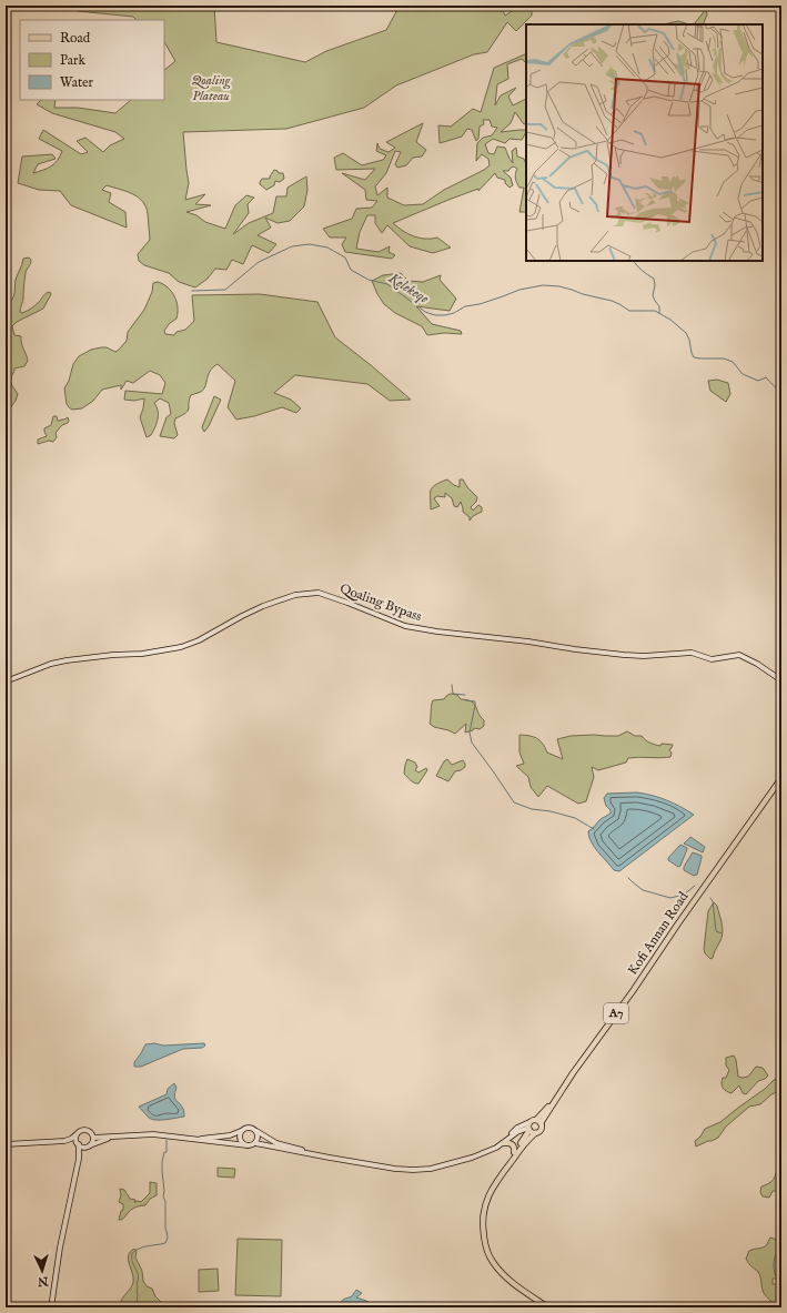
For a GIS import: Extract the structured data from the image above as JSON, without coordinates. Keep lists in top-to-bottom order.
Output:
{
  "streets": {
    "main road": ["Qoaling Bypass", "Kofi Annan Road", "A7"]
  },
  "crossings": [
    ["Kofi Annan Road", "A7"]
  ],
  "water": ["Kelekeqe"],
  "parks": ["Qoaling Plateau"],
  "legend": ["Road", "Park", "Water"],
  "north": "bottom"
}
